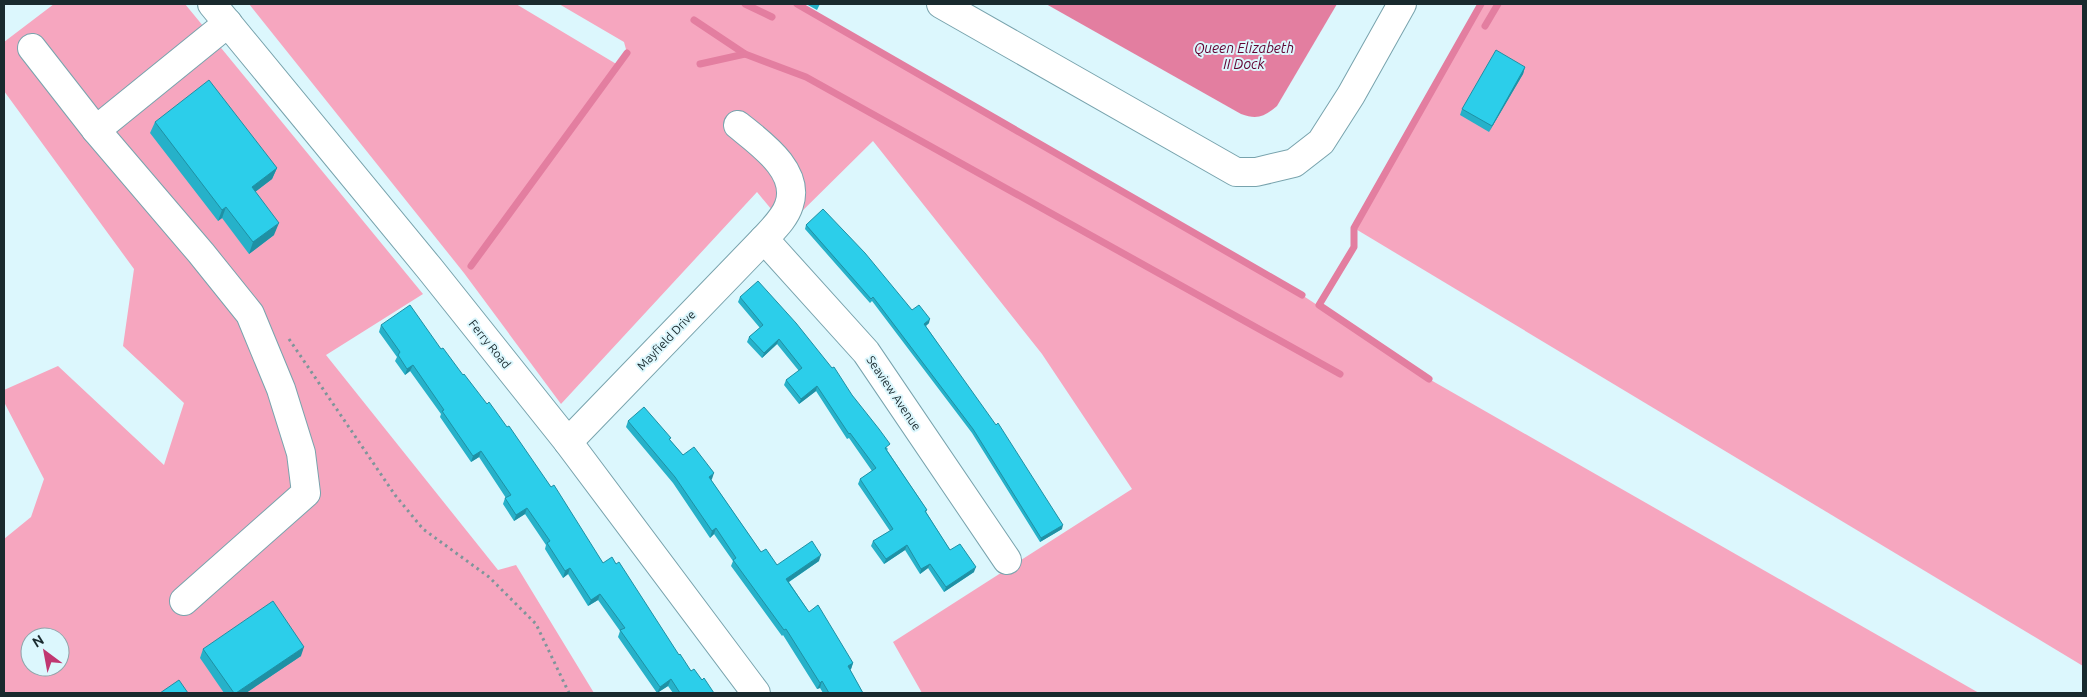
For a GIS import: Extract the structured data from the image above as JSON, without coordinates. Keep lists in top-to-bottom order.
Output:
{
  "streets": {
    "street": ["Mayfield Drive", "Ferry Road", "Seaview Avenue"]
  },
  "crossings": [
    ["Mayfield Drive", "Ferry Road"],
    ["Mayfield Drive", "Seaview Avenue"]
  ],
  "water": ["Queen Elizabeth II Dock"],
  "north": "top left"
}
